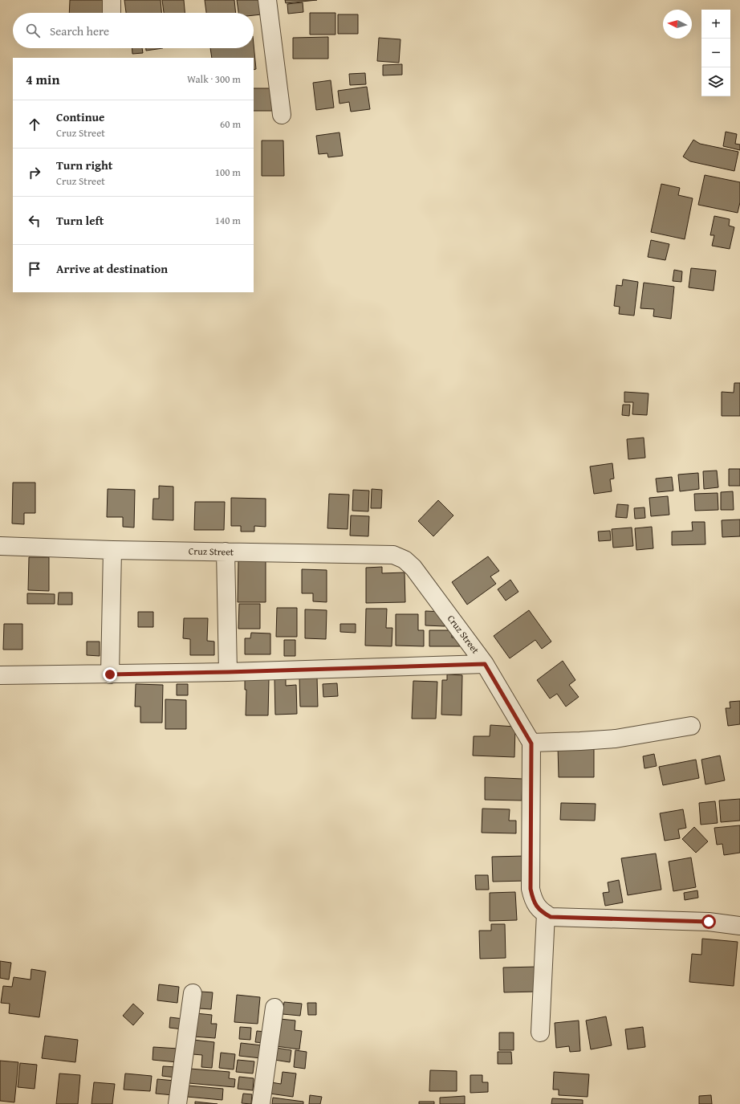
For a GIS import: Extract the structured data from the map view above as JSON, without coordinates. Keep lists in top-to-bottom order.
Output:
{
  "streets": {
    "street": ["Cruz Street"]
  },
  "north": "left",
  "page": {
    "map_buttons": ["+", "−"],
    "search": "Search here",
    "heading": ["4 min", "Walk · 300 m"],
    "list": [
      ["Continue", "Cruz Street", "60 m"],
      ["Turn right", "Cruz Street", "100 m"],
      ["Turn left", "140 m"],
      "Arrive at destination"
    ]
  }
}
